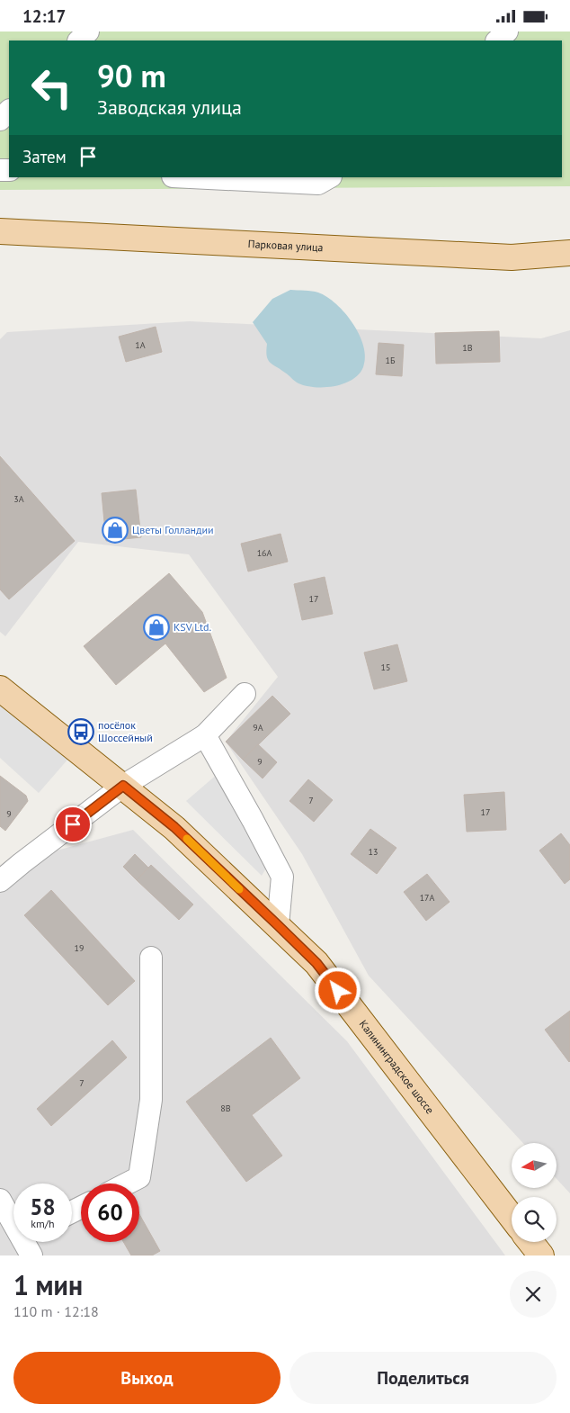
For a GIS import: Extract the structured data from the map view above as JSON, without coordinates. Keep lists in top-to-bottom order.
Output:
{
  "streets": {
    "main road": ["Парковая улица", "Калининградское шоссе"]
  },
  "places": {
    "shop": ["Цветы Голландии", "KSV Ltd."],
    "bus stop": ["посёлок Шоссейный"]
  },
  "house_numbers": [
    "1А",
    "1В",
    "1Б",
    "3А",
    "16А",
    "17",
    "15",
    "9А",
    "9",
    "7",
    "17",
    "9",
    "13",
    "17А",
    "19",
    "7",
    "8В"
  ],
  "north": "left",
  "page": {
    "status": "12:17",
    "turn": ["90 m", "Заводская улица"],
    "then": "Затем",
    "speed": "58 km/h",
    "limit": "60",
    "heading": ["1 мин", "110 m · 12:18"],
    "buttons": ["Выход", "Поделиться"]
  }
}
